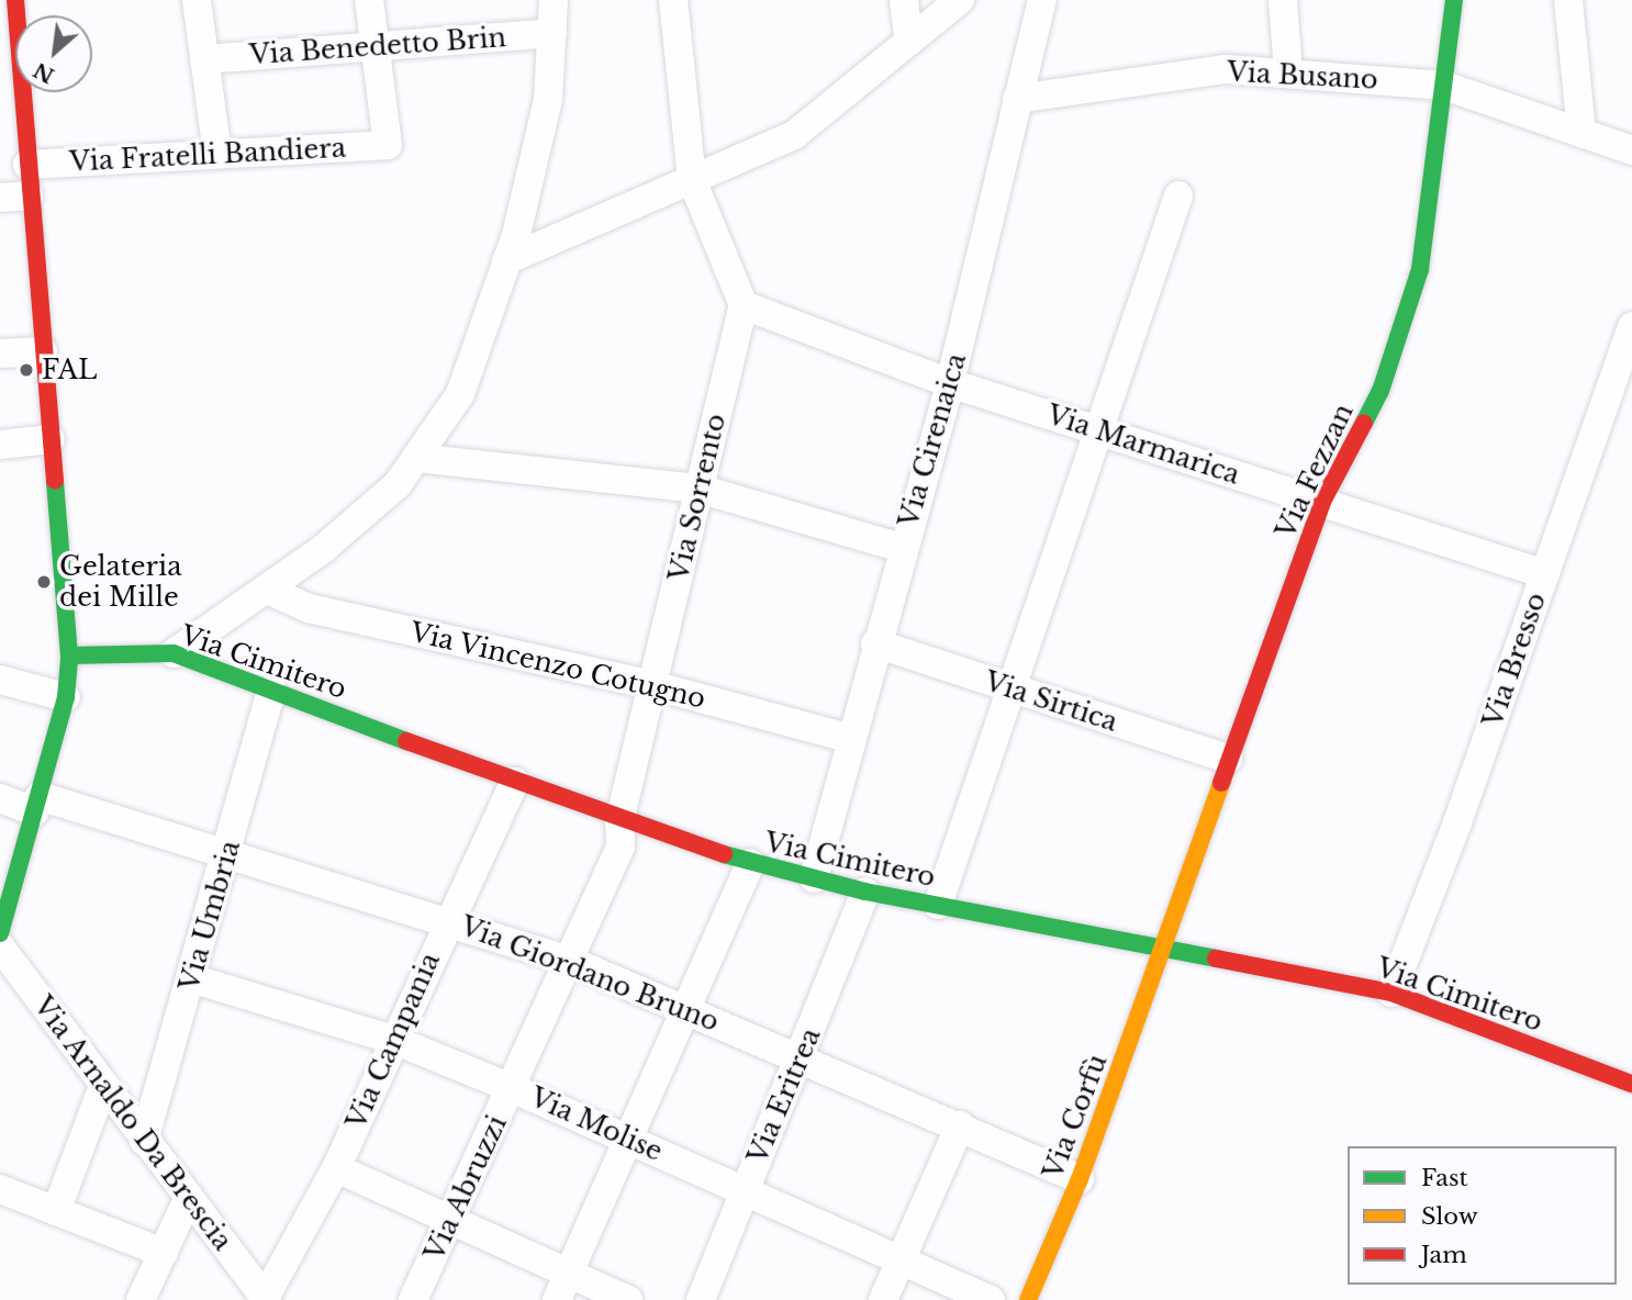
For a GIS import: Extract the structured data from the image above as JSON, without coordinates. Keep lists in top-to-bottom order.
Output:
{
  "streets": {
    "street": [
      "Via Benedetto Brin",
      "Via Busano",
      "Via Fratelli Bandiera",
      "Via Cirenaica",
      "Via Marmarica",
      "Via Fezzan",
      "Via Sorrento",
      "Via Bresso",
      "Via Cimitero",
      "Via Vincenzo Cotugno",
      "Via Sirtica",
      "Via Umbria",
      "Via Giordano Bruno",
      "Via Campania",
      "Via Eritrea",
      "Via Corfù",
      "Via Arnaldo Da Brescia",
      "Via Molise",
      "Via Abruzzi"
    ]
  },
  "crossings": [
    ["Via Benedetto Brin", "Via Fratelli Bandiera"],
    ["Via Busano", "Via Cirenaica"],
    ["Via Busano", "Via Fezzan"],
    ["Via Cirenaica", "Via Marmarica"],
    ["Via Cirenaica", "Via Cimitero"],
    ["Via Cirenaica", "Via Vincenzo Cotugno"],
    ["Via Cirenaica", "Via Sirtica"],
    ["Via Marmarica", "Via Fezzan"],
    ["Via Marmarica", "Via Sorrento"],
    ["Via Marmarica", "Via Bresso"],
    ["Via Fezzan", "Via Cimitero"],
    ["Via Fezzan", "Via Sirtica"],
    ["Via Fezzan", "Via Corfù"],
    ["Via Sorrento", "Via Cimitero"],
    ["Via Sorrento", "Via Vincenzo Cotugno"],
    ["Via Sorrento", "Via Abruzzi"],
    ["Via Bresso", "Via Cimitero"],
    ["Via Cimitero", "Via Umbria"],
    ["Via Cimitero", "Via Campania"],
    ["Via Cimitero", "Via Eritrea"],
    ["Via Cimitero", "Via Corfù"],
    ["Via Cimitero", "Via Abruzzi"],
    ["Via Umbria", "Via Giordano Bruno"],
    ["Via Umbria", "Via Arnaldo Da Brescia"],
    ["Via Umbria", "Via Molise"],
    ["Via Giordano Bruno", "Via Campania"],
    ["Via Giordano Bruno", "Via Eritrea"],
    ["Via Giordano Bruno", "Via Corfù"],
    ["Via Giordano Bruno", "Via Abruzzi"],
    ["Via Campania", "Via Arnaldo Da Brescia"],
    ["Via Campania", "Via Molise"],
    ["Via Eritrea", "Via Molise"],
    ["Via Molise", "Via Abruzzi"]
  ],
  "places": ["FAL", "Gelateria dei Mille"],
  "legend": ["Fast", "Slow", "Jam"],
  "north": "bottom left"
}
